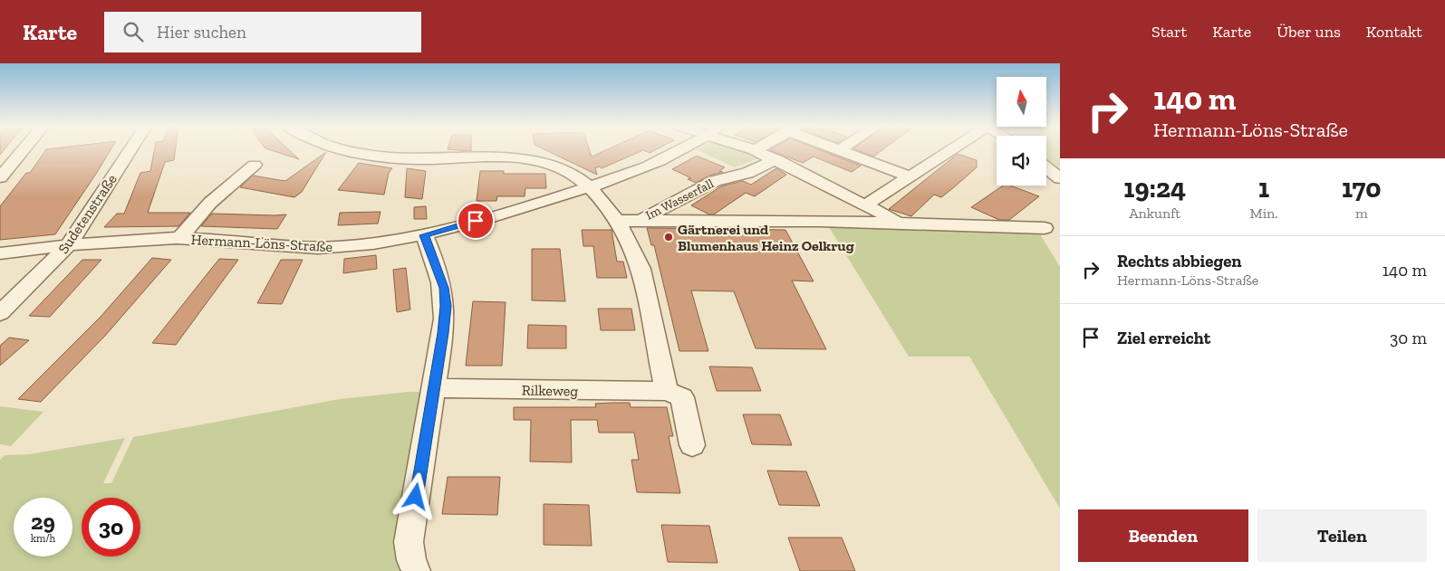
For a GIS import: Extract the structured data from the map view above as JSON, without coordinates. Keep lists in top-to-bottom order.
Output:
{
  "streets": {
    "street": [
      "Im Wasserfall",
      "Sudetenstraße",
      "Hermann-Löns-Straße",
      "Rilkeweg"
    ]
  },
  "crossings": [
    ["Sudetenstraße", "Hermann-Löns-Straße"]
  ],
  "places": ["Gärtnerei und Blumenhaus Heinz Oelkrug"],
  "north": "top",
  "page": {
    "header": "Karte",
    "search": "Hier suchen",
    "nav": [
      "Start",
      "Karte",
      "Über uns",
      "Kontakt"
    ],
    "turn": ["140 m", "Hermann-Löns-Straße"],
    "eta": [
      "19:24",
      "Ankunft",
      "1",
      "Min.",
      "170",
      "m"
    ],
    "list": [
      {
        "name": "Rechts abbiegen",
        "note": "Hermann-Löns-Straße",
        "value": "140 m"
      },
      {
        "name": "Ziel erreicht",
        "value": "30 m"
      }
    ],
    "speed": "29 km/h",
    "limit": "30",
    "buttons": ["Beenden", "Teilen"]
  }
}
